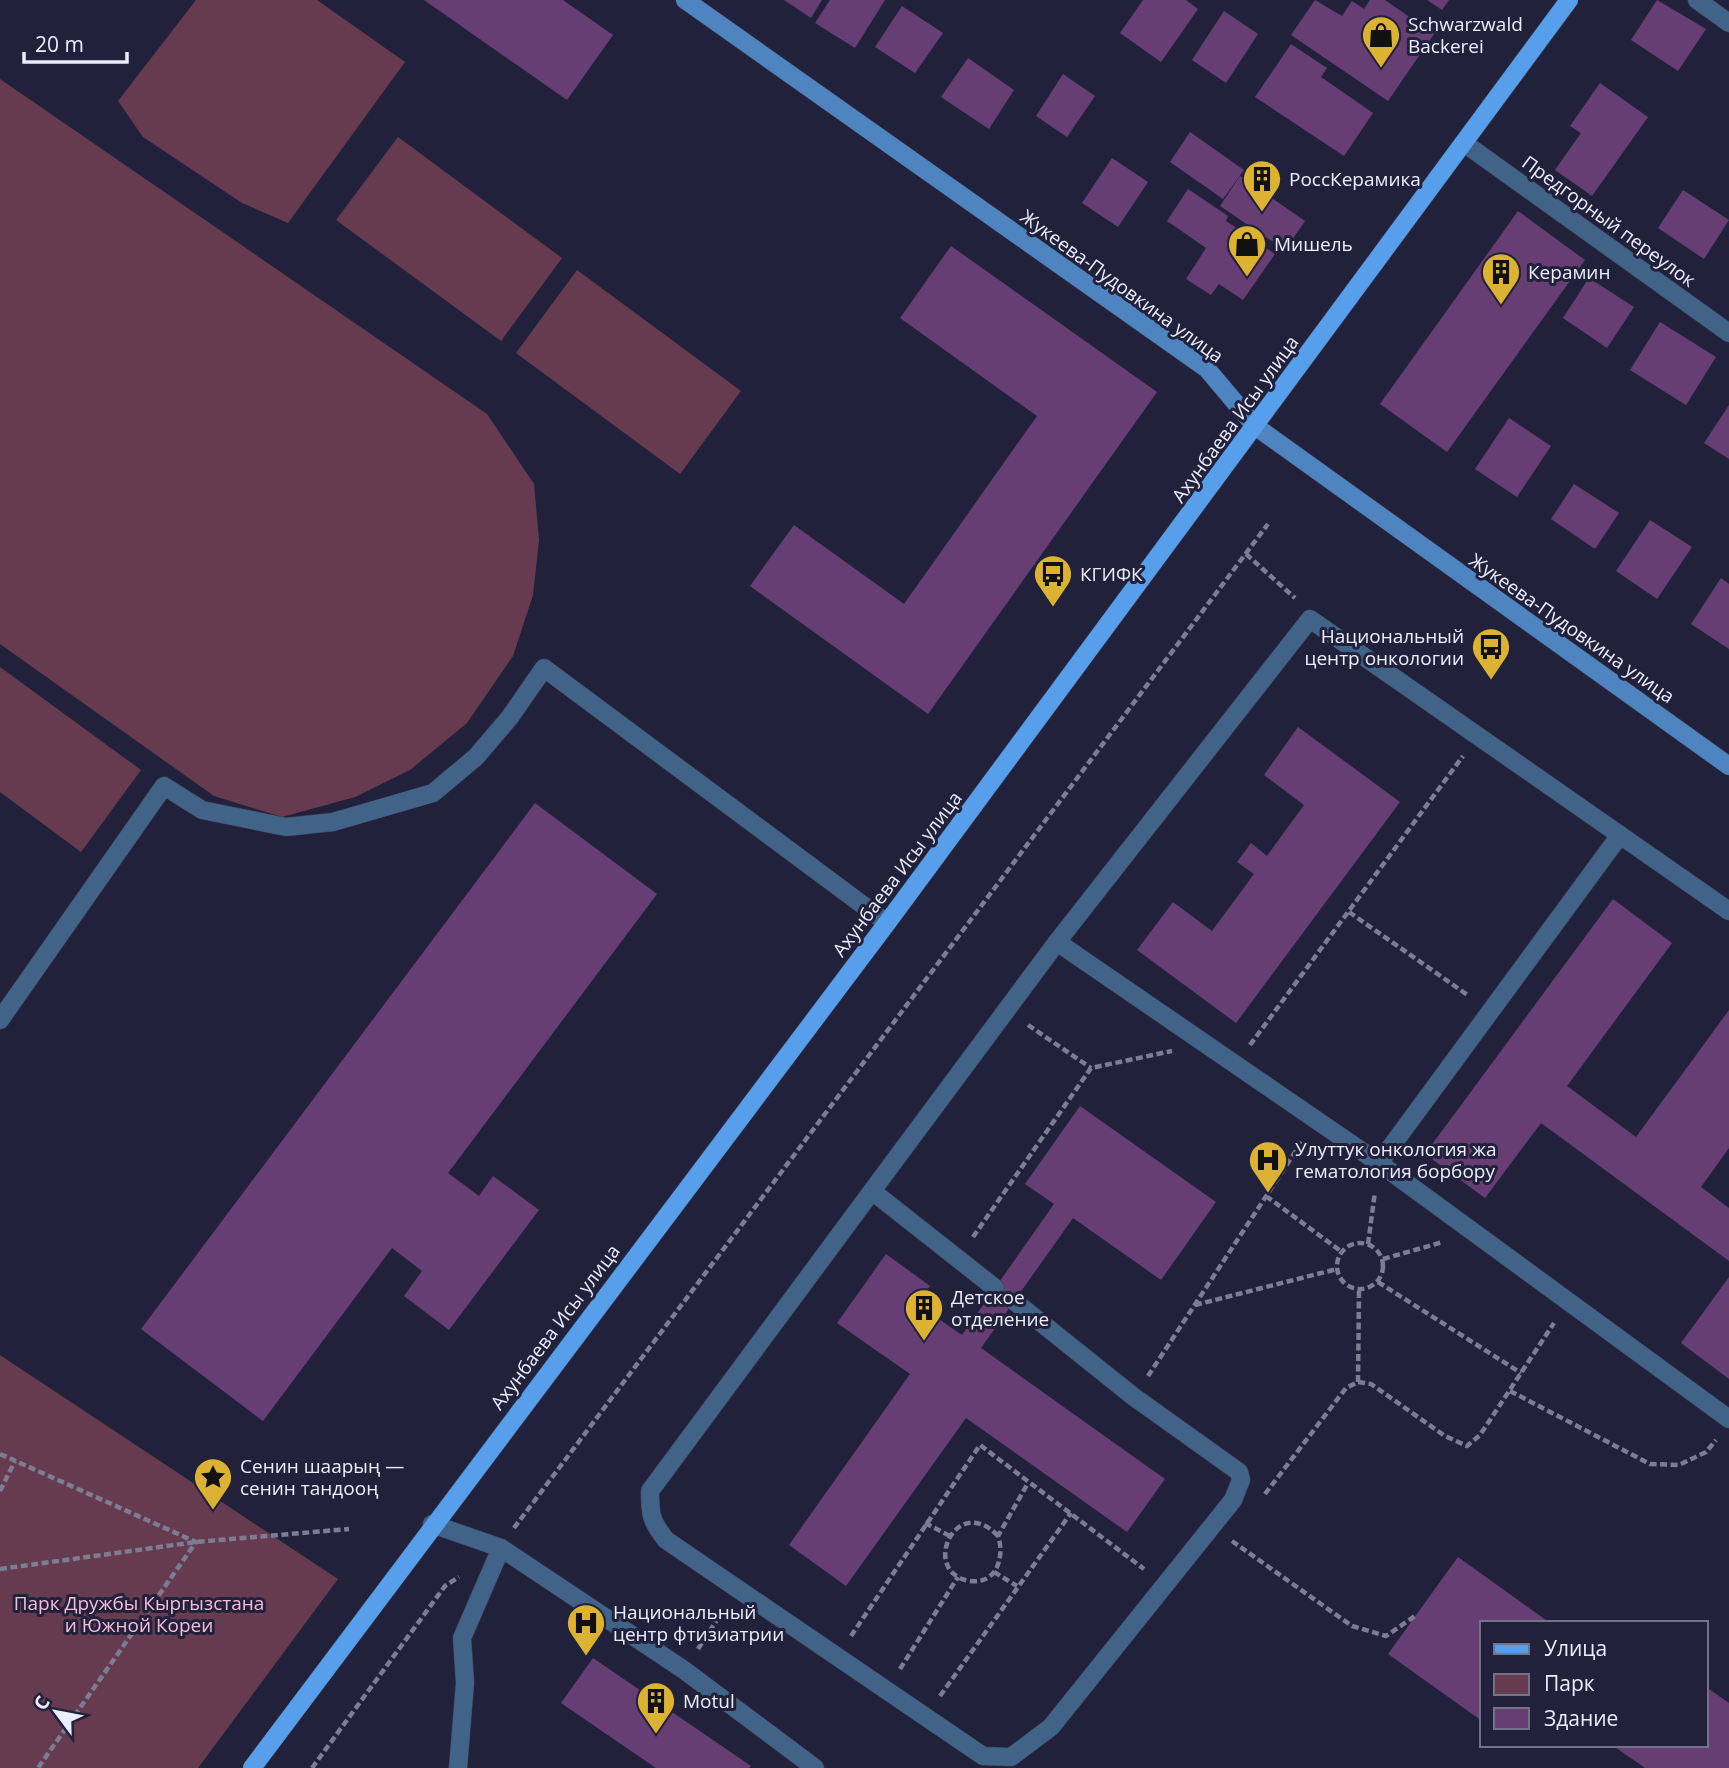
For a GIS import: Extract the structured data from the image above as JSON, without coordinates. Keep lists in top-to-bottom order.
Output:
{
  "streets": {
    "main road": ["Жукеева-Пудовкина улица", "Ахунбаева Исы улица"],
    "street": ["Предгорный переулок"]
  },
  "crossings": [
    ["Предгорный переулок", "Ахунбаева Исы улица"],
    ["Жукеева-Пудовкина улица", "Ахунбаева Исы улица"]
  ],
  "parks": ["Парк Дружбы Кыргызстана и Южной Кореи"],
  "places": {
    "shop": ["Schwarzwald Backerei", "Мишель"],
    "building": [
      "РоссКерамика",
      "Керамин",
      "Детское отделение",
      "Motul"
    ],
    "bus stop": ["КГИФК", "Национальный центр онкологии"],
    "hospital": ["Улуттук онкология жа гематология борбору", "Национальный центр фтизиатрии"],
    "place": ["Сенин шаарың — сенин тандооң"]
  },
  "legend": ["Улица", "Парк", "Здание"],
  "scale_bar": "20 m",
  "north": "top left"
}
